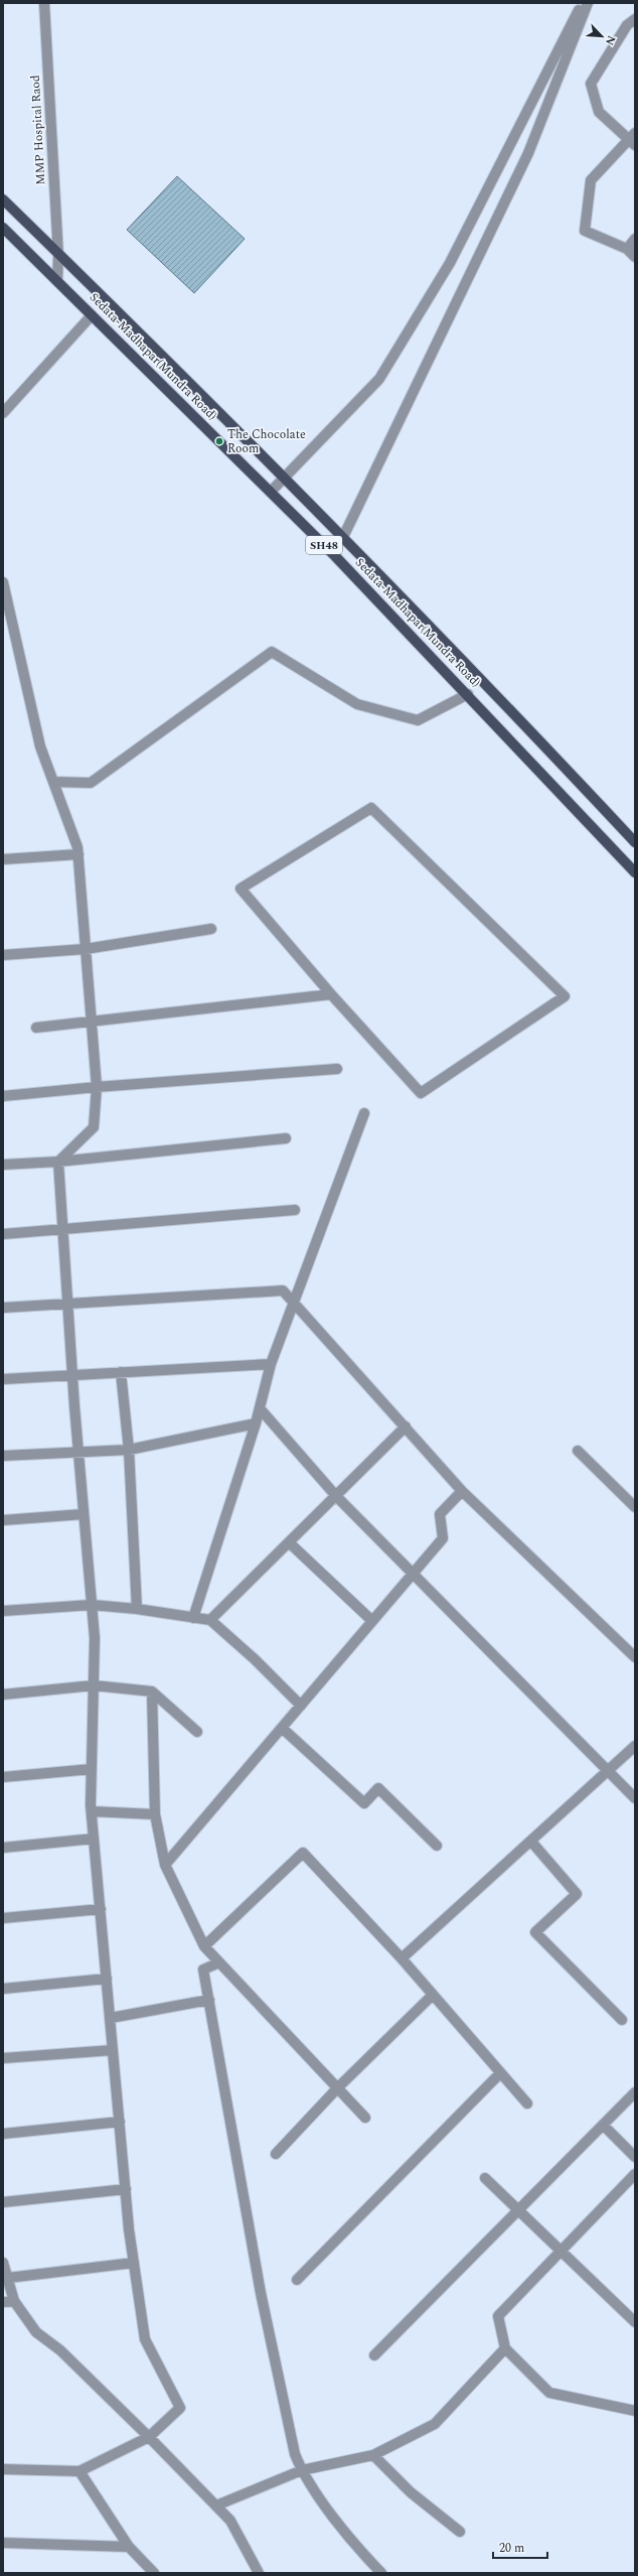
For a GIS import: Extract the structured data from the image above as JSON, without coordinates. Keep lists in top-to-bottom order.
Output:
{
  "streets": {
    "main road": ["Sedata-Madhapar(Mundra Road)", "SH48"],
    "street": ["MMP Hospital Raod"]
  },
  "crossings": [
    ["MMP Hospital Raod", "Sedata-Madhapar(Mundra Road)"]
  ],
  "places": ["The Chocolate Room"],
  "scale_bar": "20 m",
  "north": "bottom right"
}
